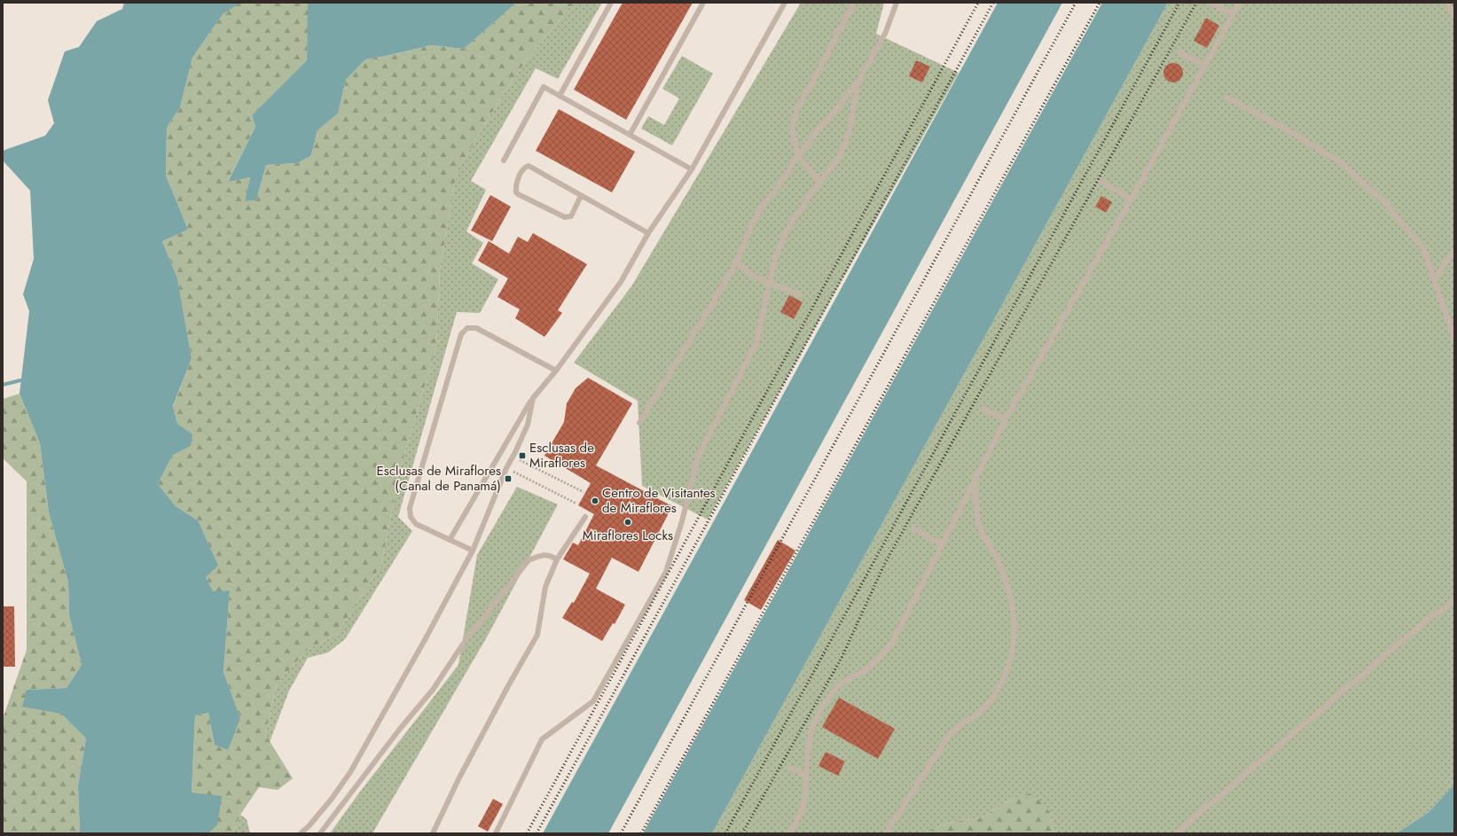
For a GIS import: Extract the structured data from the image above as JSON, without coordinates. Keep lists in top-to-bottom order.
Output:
{
  "places": {
    "transit": ["Esclusas de Miraflores", "Esclusas de Miraflores (Canal de Panamá)"],
    "other": ["Centro de Visitantes de Miraflores", "Miraflores Locks"]
  }
}
